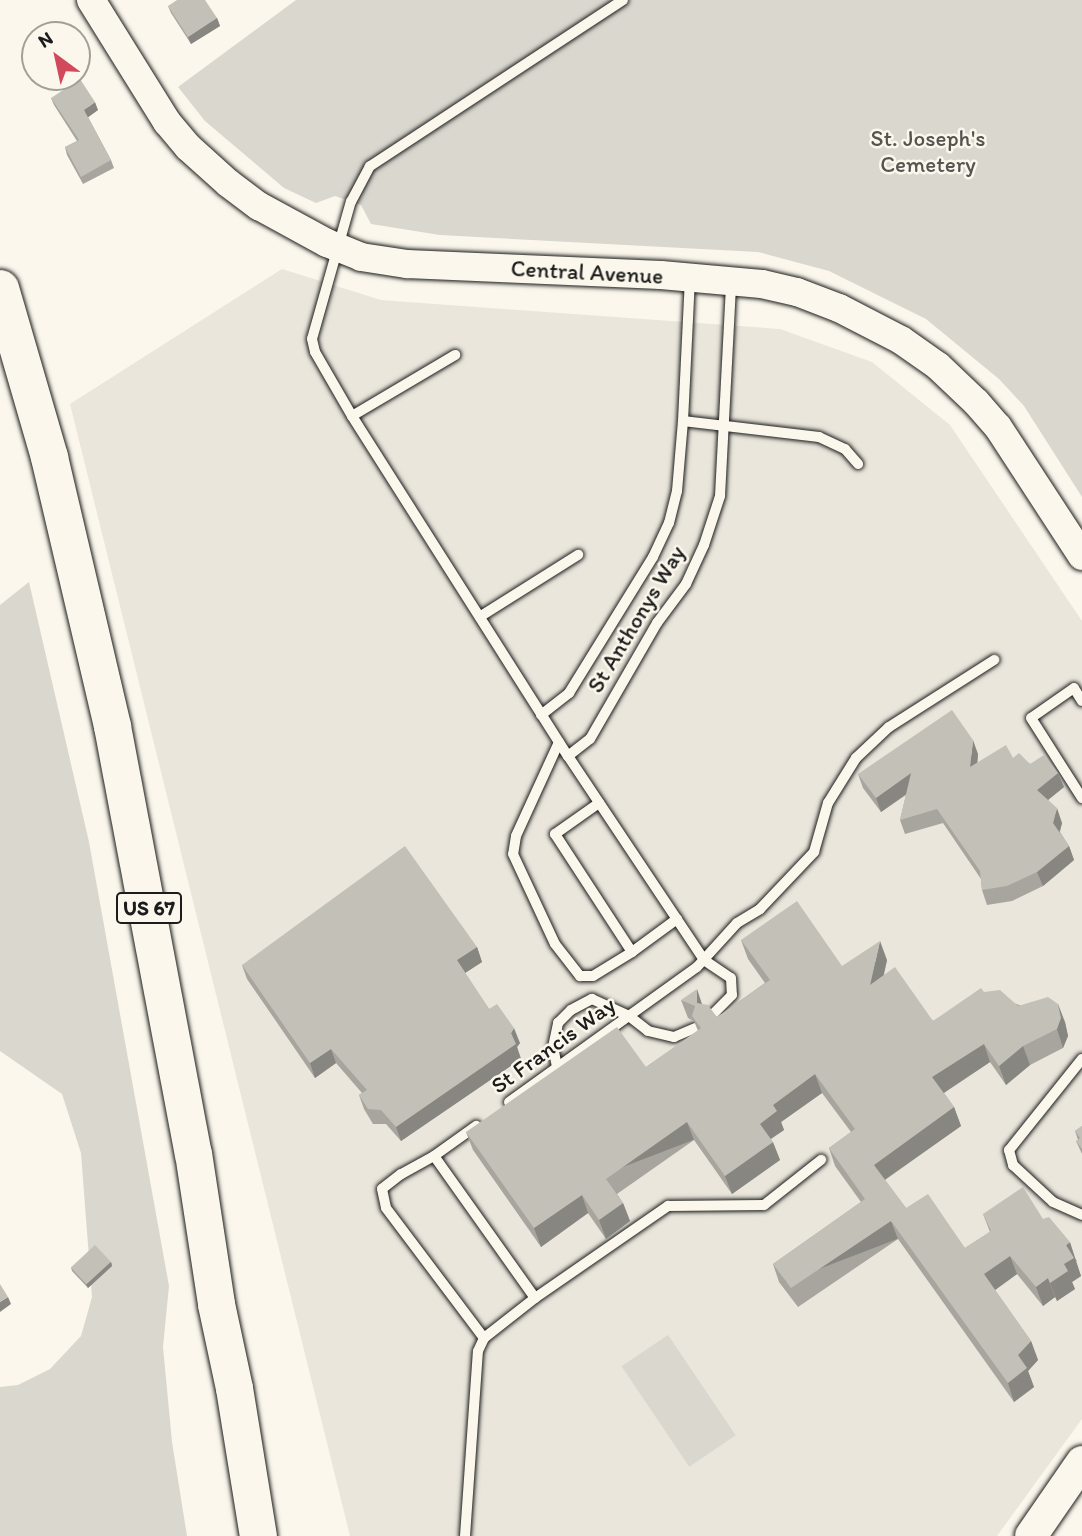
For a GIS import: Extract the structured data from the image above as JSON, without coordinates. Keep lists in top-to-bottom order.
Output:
{
  "streets": {
    "highway": ["US 67"],
    "street": ["Central Avenue"],
    "lane": ["St Anthonys Way", "St Francis Way"]
  },
  "crossings": [
    ["Central Avenue", "St Anthonys Way"]
  ],
  "parks": ["St. Joseph's Cemetery"],
  "north": "top left"
}
